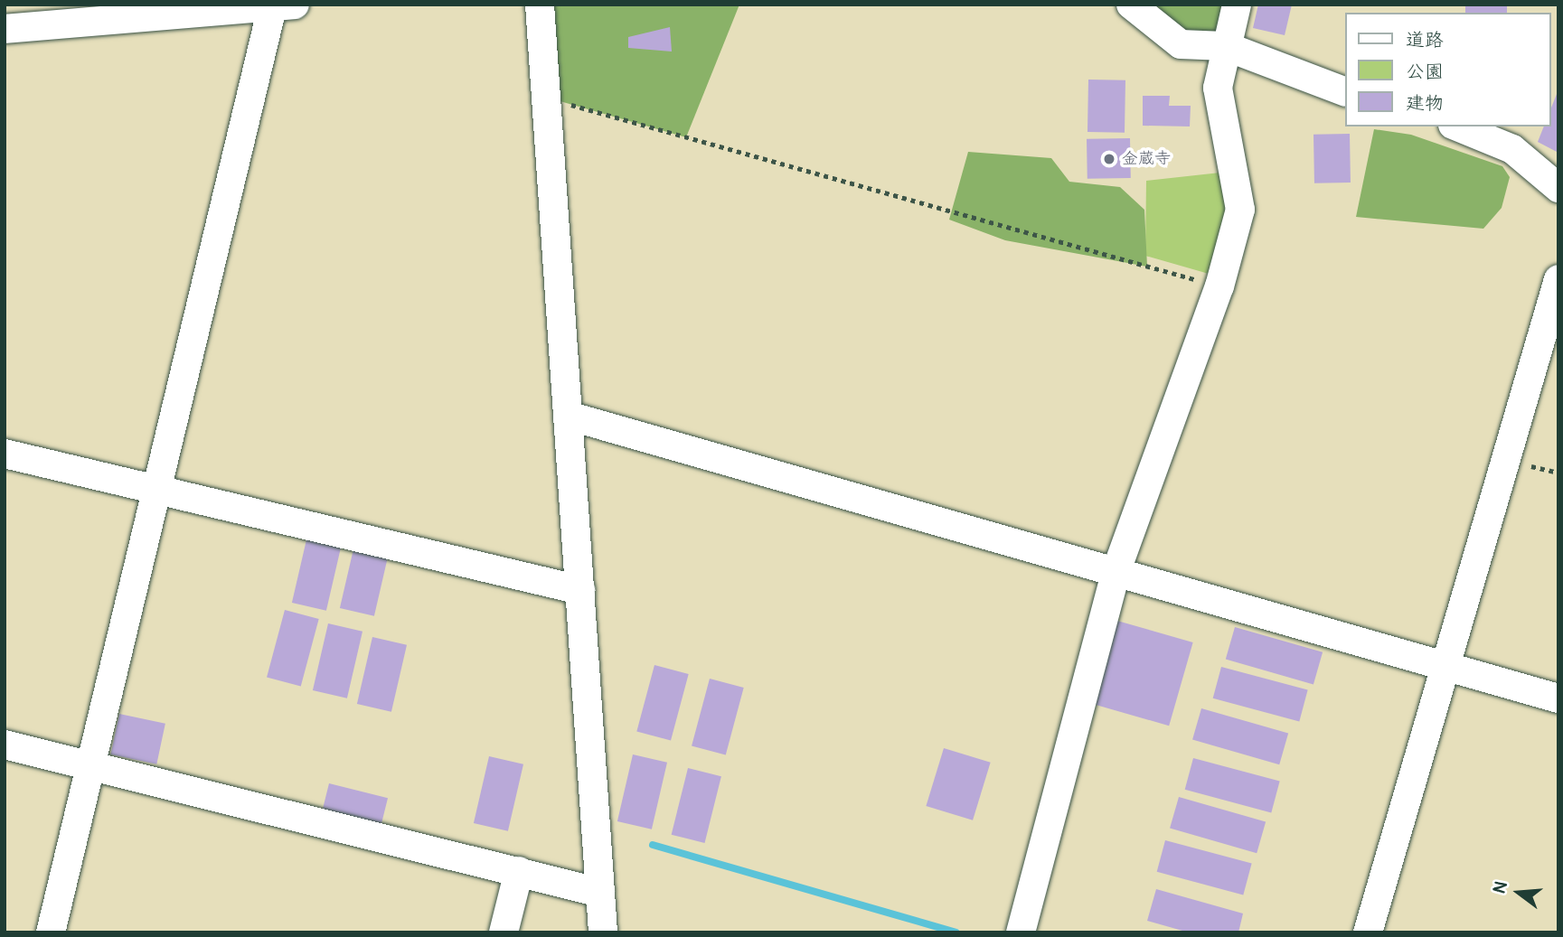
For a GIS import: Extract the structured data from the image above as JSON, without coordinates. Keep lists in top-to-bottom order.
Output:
{
  "places": ["金蔵寺"],
  "legend": ["道路", "公園", "建物"],
  "north": "left"
}
